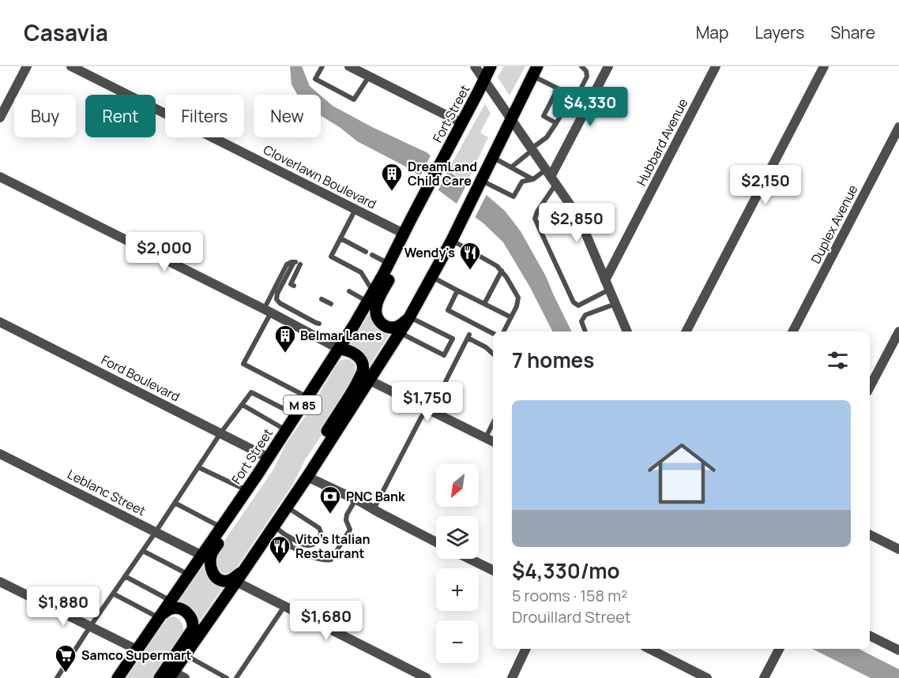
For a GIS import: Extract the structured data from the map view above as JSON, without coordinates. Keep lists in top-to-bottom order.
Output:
{
  "streets": {
    "main road": ["Fort Street", "M 85"],
    "street": [
      "Hubbard Avenue",
      "Cloverlawn Boulevard",
      "Duplex Avenue",
      "Ford Boulevard",
      "Leblanc Street"
    ]
  },
  "crossings": [
    ["Fort Street", "Cloverlawn Boulevard"],
    ["Fort Street", "Ford Boulevard"],
    ["Fort Street", "Leblanc Street"]
  ],
  "places": {
    "building": ["DreamLand Child Care", "Belmar Lanes"],
    "restaurant": ["Wendy's", "Vito's Italian Restaurant"],
    "bank": ["PNC Bank"],
    "supermarket": ["Samco Supermart"]
  },
  "north": "bottom left",
  "page": {
    "header": "Casavia",
    "nav": ["Map", "Layers", "Share"],
    "price": [
      "$4,330",
      "$2,150",
      "$2,850",
      "$2,000",
      "$1,750",
      "$1,880",
      "$1,680"
    ],
    "chip": [
      "Buy",
      "Rent",
      "Filters",
      "New"
    ],
    "heading": "7 homes",
    "list": [
      {
        "name": "$4,330/mo",
        "note": "5 rooms · 158 m² · Drouillard Street"
      }
    ],
    "map_buttons": ["+", "−"]
  }
}
